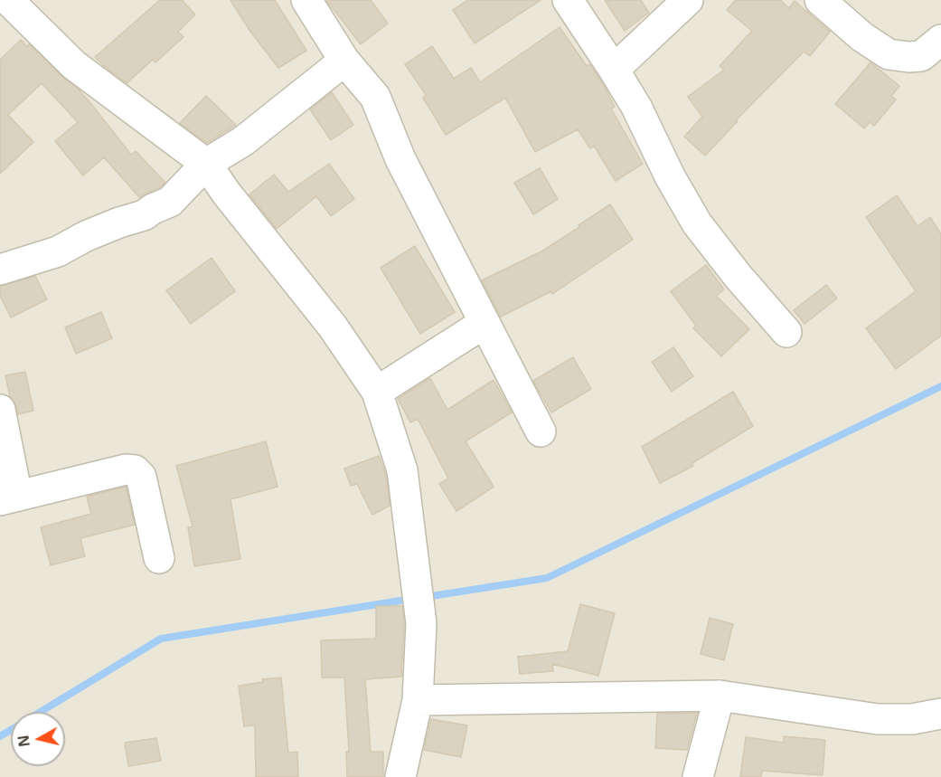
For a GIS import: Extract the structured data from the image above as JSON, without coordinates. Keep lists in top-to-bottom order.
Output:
{
  "north": "left"
}
